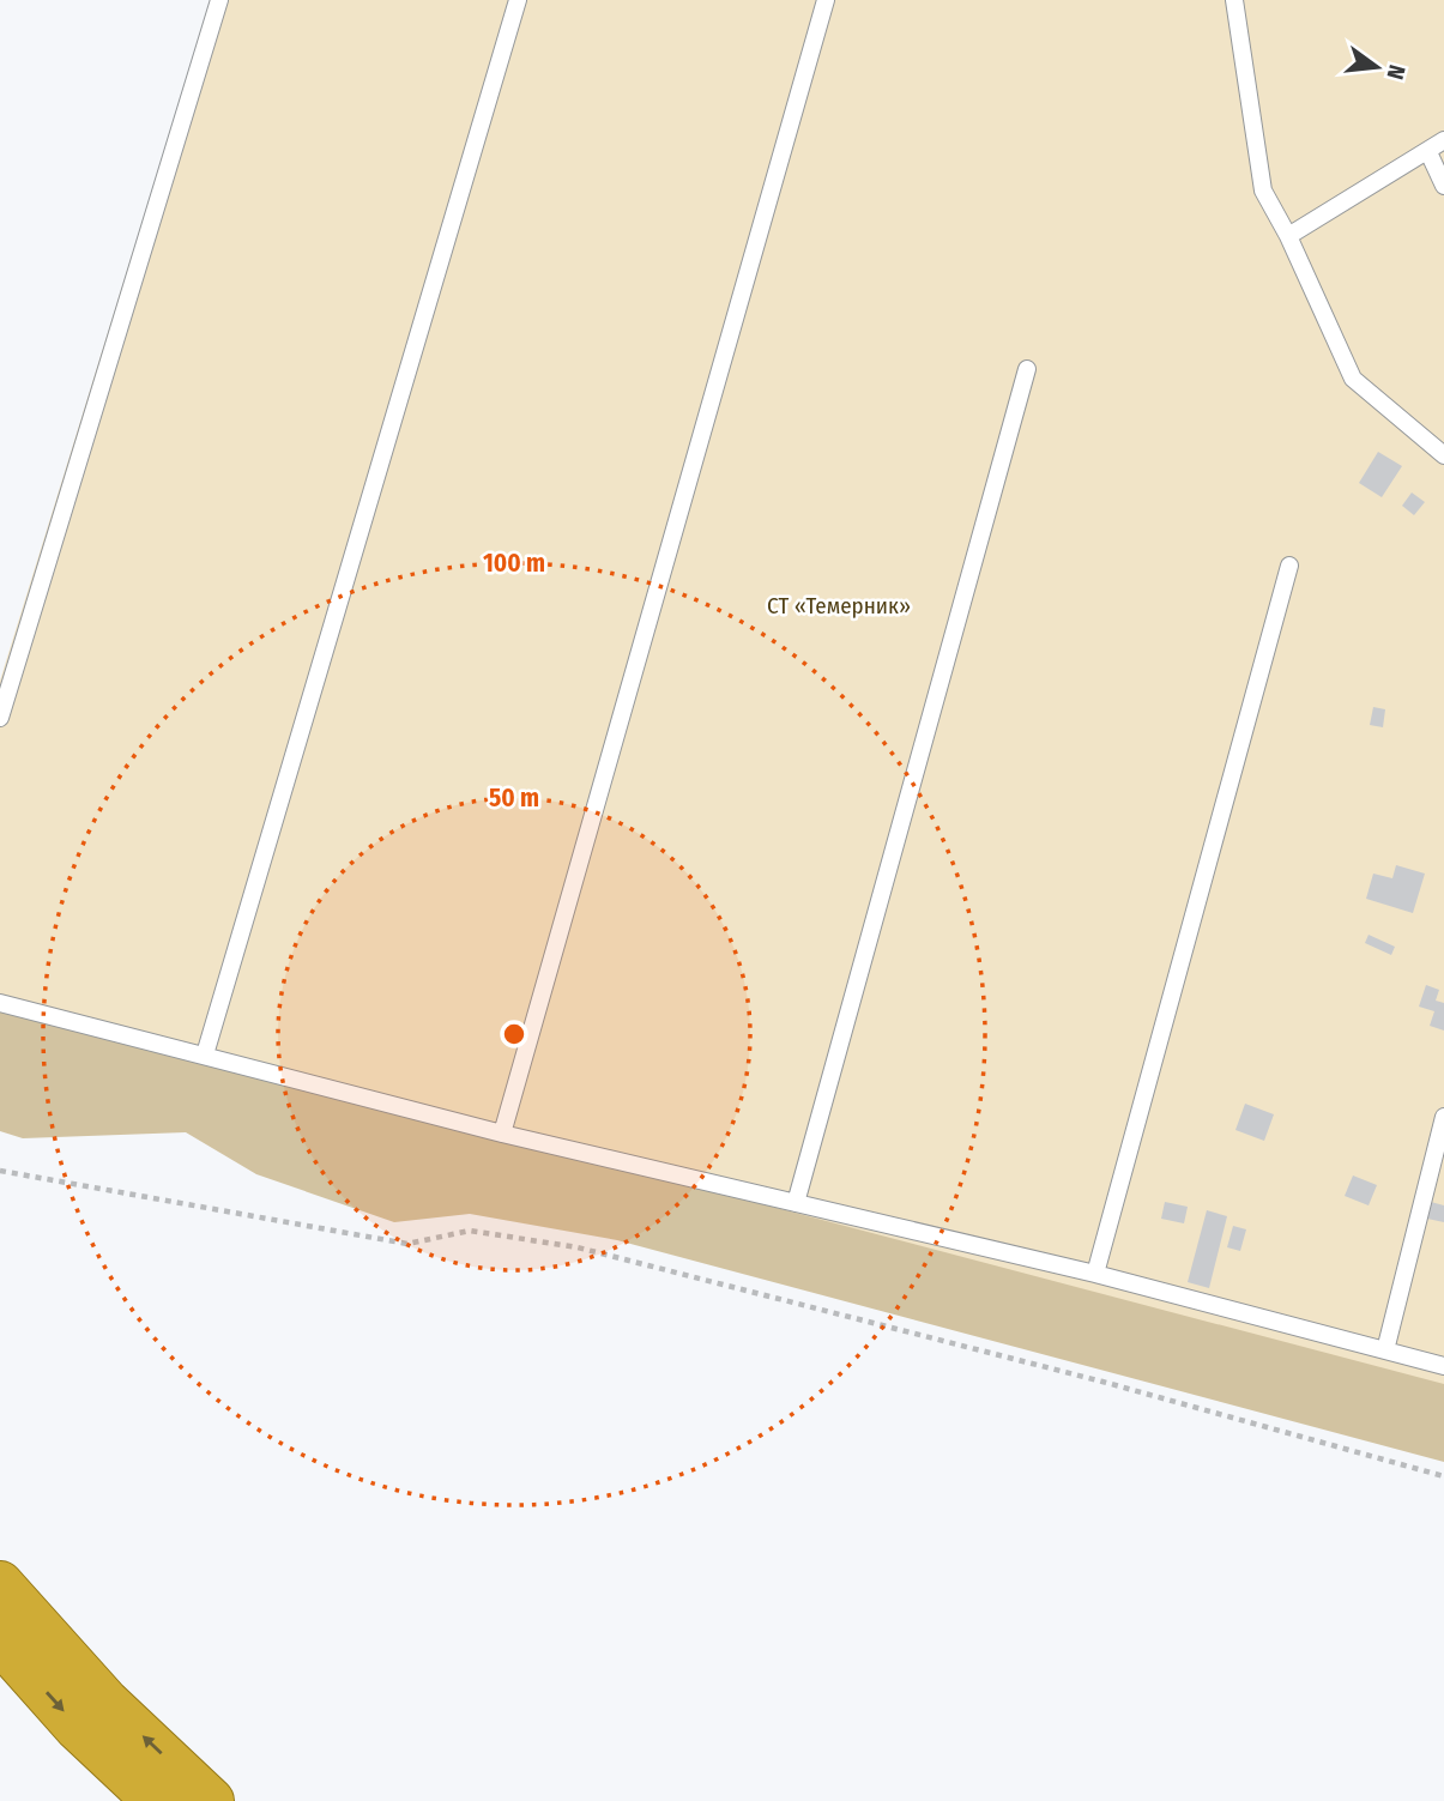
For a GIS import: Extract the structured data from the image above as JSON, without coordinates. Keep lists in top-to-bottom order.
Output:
{
  "parks": ["СТ «Темерник»"],
  "north": "right",
  "rings": ["100 m", "50 m"]
}
